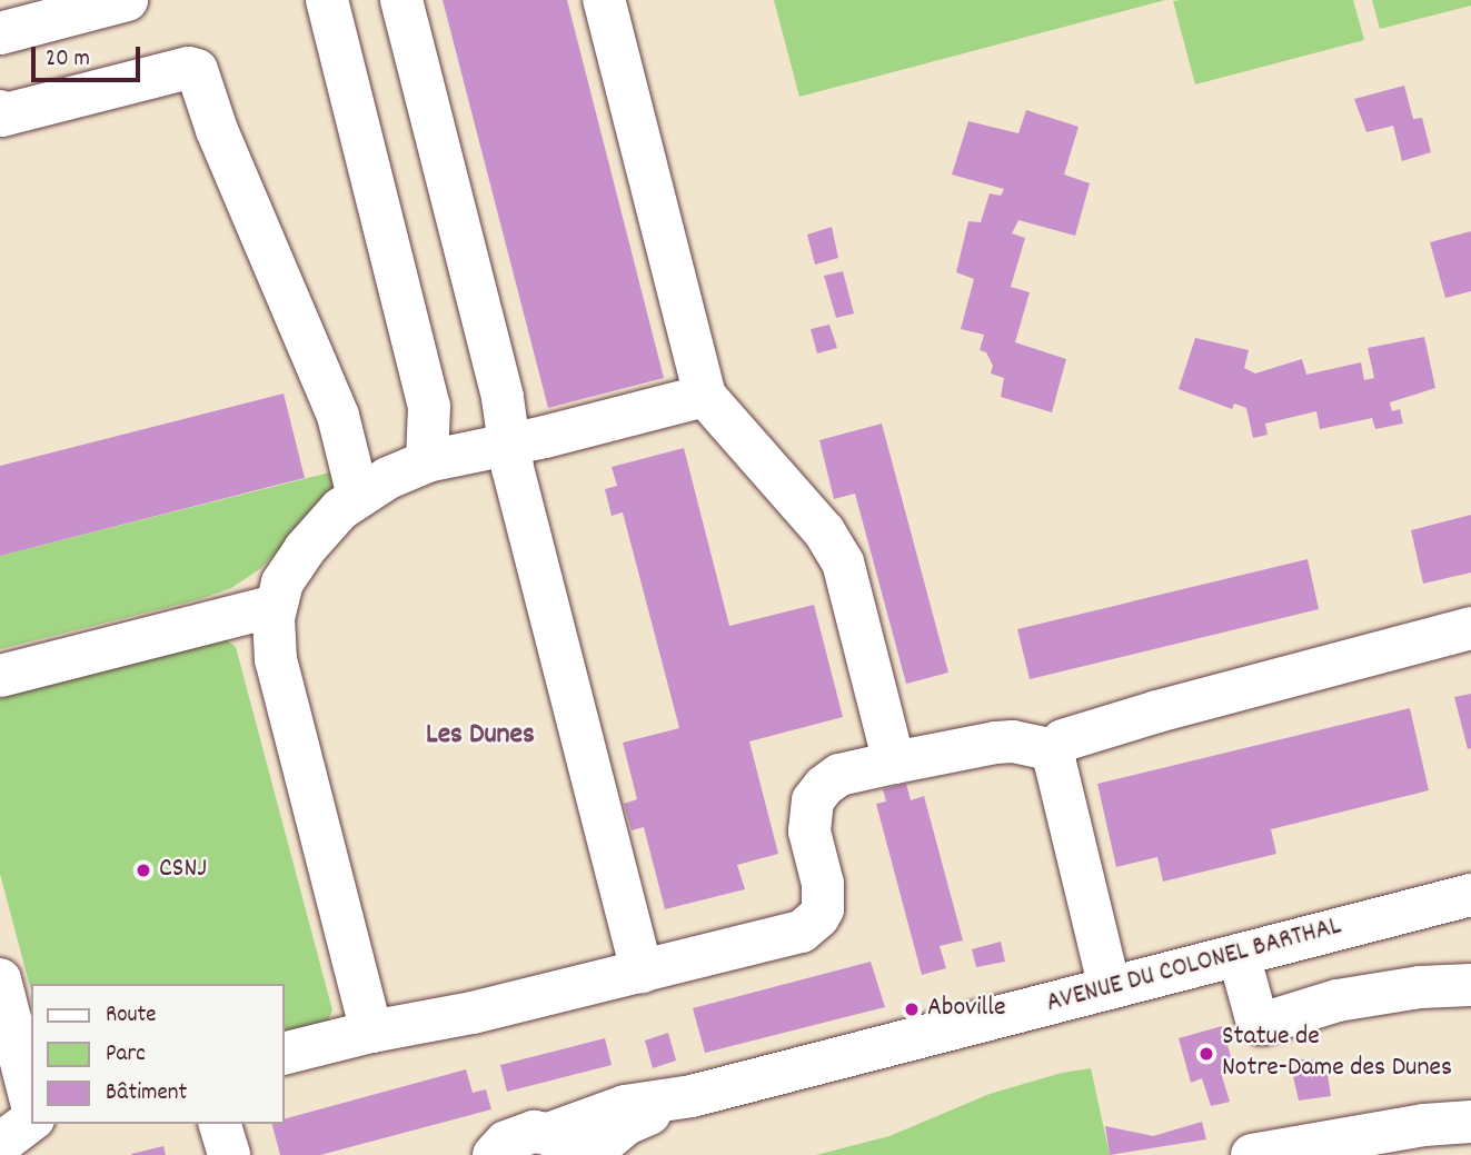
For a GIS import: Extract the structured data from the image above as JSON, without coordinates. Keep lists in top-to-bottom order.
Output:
{
  "streets": {
    "street": ["AVENUE DU COLONEL BARTHAL"]
  },
  "districts": ["Les Dunes"],
  "places": ["CSNJ", "Aboville", "Statue de Notre-Dame des Dunes"],
  "legend": ["Route", "Parc", "Bâtiment"],
  "scale_bar": "20 m"
}
